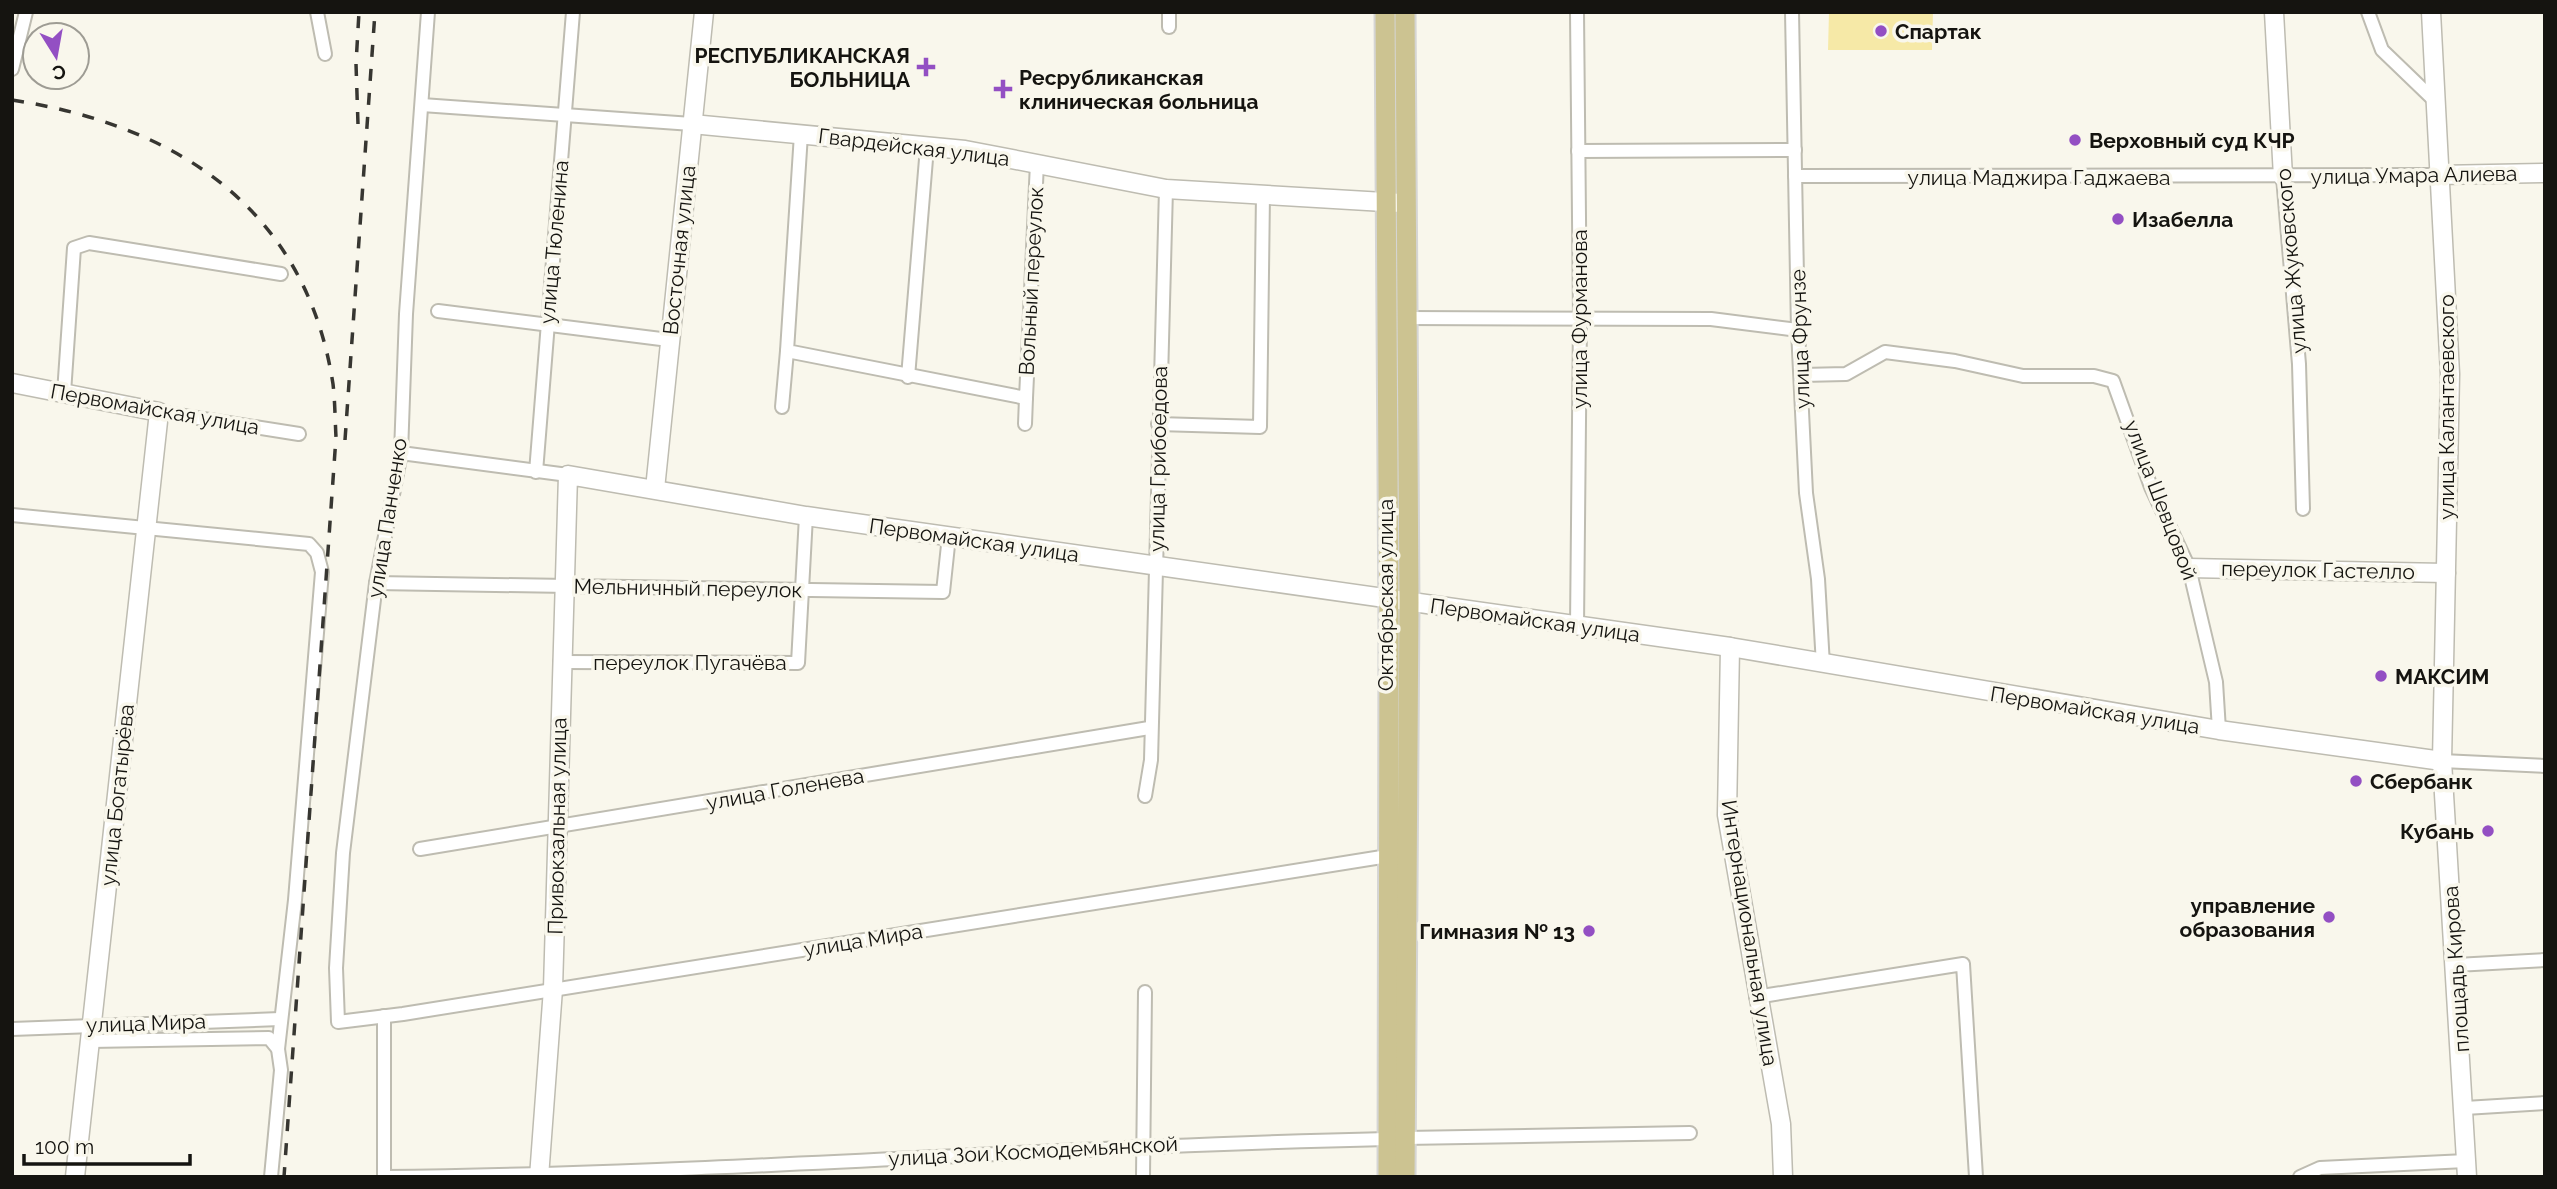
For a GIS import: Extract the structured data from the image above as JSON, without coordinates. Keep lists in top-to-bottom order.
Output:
{
  "streets": {
    "main road": ["Октябрьская улица"],
    "street": [
      "Гвардейская улица",
      "улица Умара Алиева",
      "улица Маджира Гаджаева",
      "улица Тюленина",
      "Восточная улица",
      "улица Жуковского",
      "Вольный переулок",
      "улица Фурманова",
      "улица Фрунзе",
      "улица Калантаевского",
      "Первомайская улица",
      "улица Грибоедова",
      "улица Шевцовой",
      "улица Панченко",
      "переулок Гастелло",
      "Мельничный переулок",
      "переулок Пугачёва",
      "улица Голенева",
      "улица Богатырёва",
      "Привокзальная улица",
      "Интернациональная улица",
      "улица Мира",
      "площадь Кирова",
      "улица Зои Космодемьянской"
    ]
  },
  "crossings": [
    ["Гвардейская улица", "улица Тюленина"],
    ["Гвардейская улица", "Восточная улица"],
    ["Гвардейская улица", "Вольный переулок"],
    ["Гвардейская улица", "улица Грибоедова"],
    ["Гвардейская улица", "улица Панченко"],
    ["Гвардейская улица", "Октябрьская улица"],
    ["улица Умара Алиева", "улица Маджира Гаджаева"],
    ["улица Умара Алиева", "улица Жуковского"],
    ["улица Умара Алиева", "улица Калантаевского"],
    ["улица Маджира Гаджаева", "улица Жуковского"],
    ["улица Маджира Гаджаева", "улица Фрунзе"],
    ["улица Тюленина", "Первомайская улица"],
    ["Восточная улица", "Первомайская улица"],
    ["улица Фурманова", "Первомайская улица"],
    ["улица Фрунзе", "Первомайская улица"],
    ["улица Фрунзе", "улица Шевцовой"],
    ["улица Калантаевского", "Первомайская улица"],
    ["улица Калантаевского", "переулок Гастелло"],
    ["улица Калантаевского", "площадь Кирова"],
    ["Первомайская улица", "улица Грибоедова"],
    ["Первомайская улица", "улица Шевцовой"],
    ["Первомайская улица", "улица Панченко"],
    ["Первомайская улица", "Мельничный переулок"],
    ["Первомайская улица", "Октябрьская улица"],
    ["Первомайская улица", "переулок Пугачёва"],
    ["Первомайская улица", "улица Богатырёва"],
    ["Первомайская улица", "Привокзальная улица"],
    ["Первомайская улица", "Интернациональная улица"],
    ["Первомайская улица", "площадь Кирова"],
    ["улица Грибоедова", "улица Голенева"],
    ["улица Шевцовой", "переулок Гастелло"],
    ["улица Панченко", "Мельничный переулок"],
    ["улица Панченко", "улица Мира"],
    ["Мельничный переулок", "переулок Пугачёва"],
    ["Мельничный переулок", "Привокзальная улица"],
    ["Октябрьская улица", "улица Мира"],
    ["Октябрьская улица", "улица Зои Космодемьянской"],
    ["переулок Пугачёва", "Привокзальная улица"],
    ["улица Голенева", "Привокзальная улица"],
    ["улица Богатырёва", "улица Мира"],
    ["Привокзальная улица", "улица Мира"],
    ["Привокзальная улица", "улица Зои Космодемьянской"]
  ],
  "places": {
    "other": [
      "Спартак",
      "Верховный суд КЧР",
      "Изабелла",
      "МАКСИМ",
      "Сбербанк",
      "Кубань",
      "управление образования",
      "Гимназия № 13"
    ],
    "health": ["РЕСПУБЛИКАНСКАЯ БОЛЬНИЦА", "Ресрубликанская клиническая больница"]
  },
  "scale_bar": "100 m",
  "north": "bottom"
}
